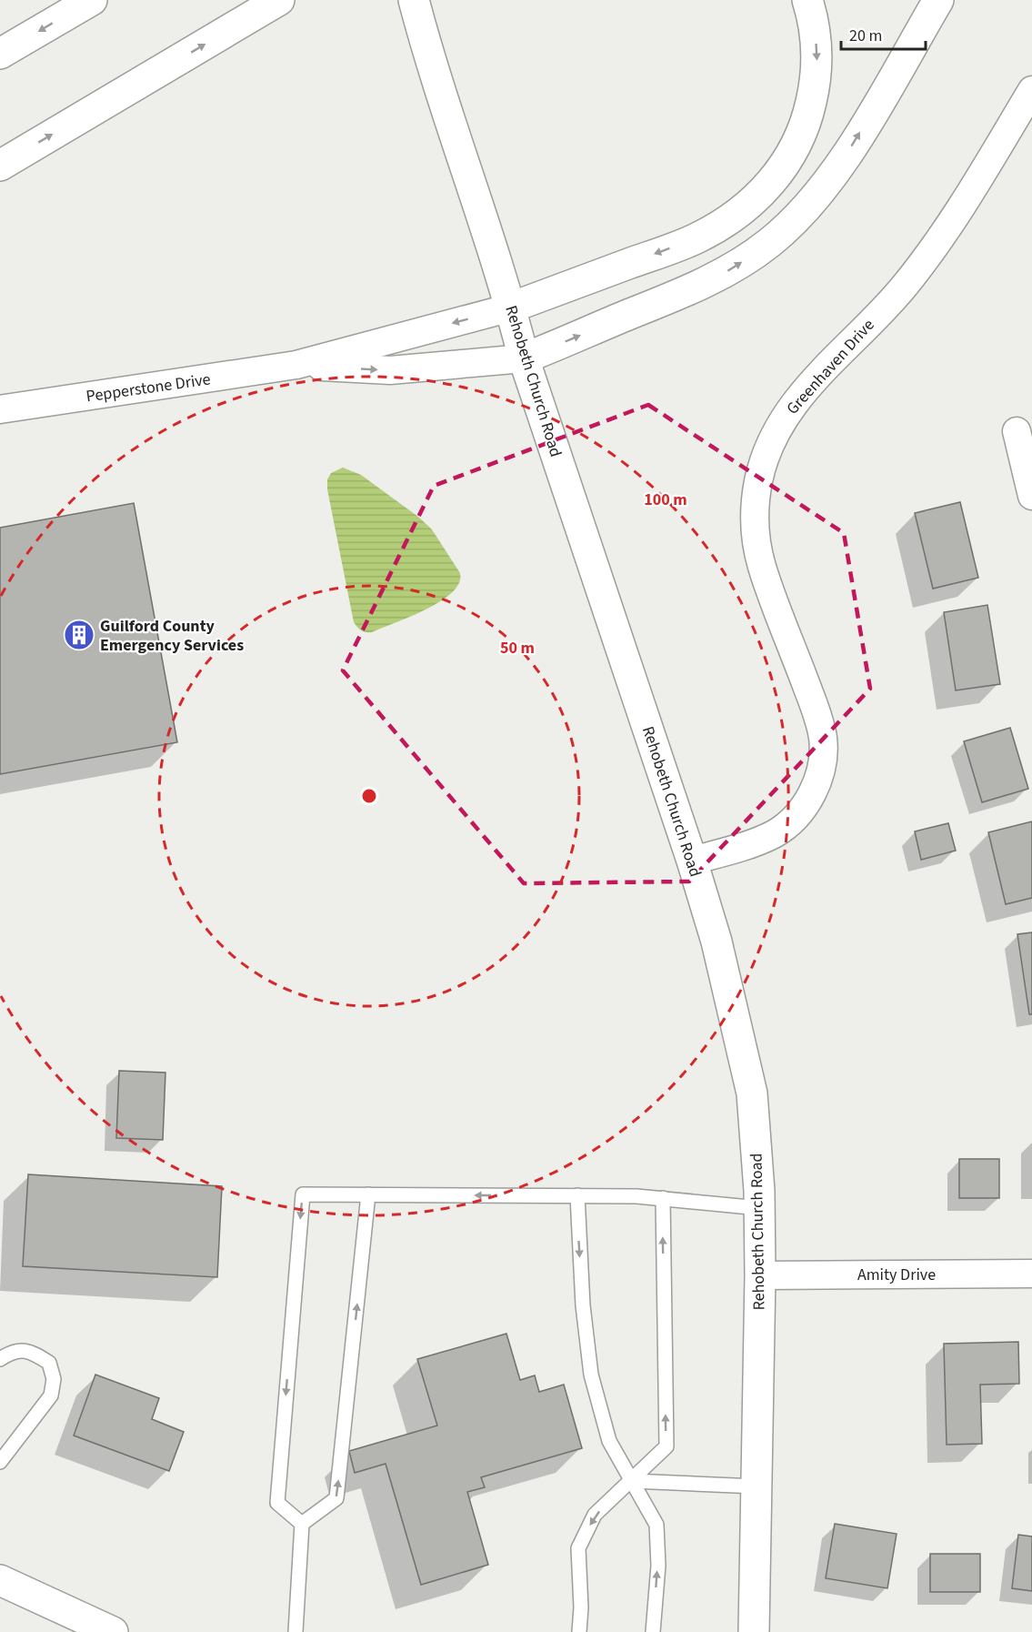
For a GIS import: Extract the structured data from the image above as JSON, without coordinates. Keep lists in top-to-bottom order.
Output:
{
  "streets": {
    "main road": ["Rehobeth Church Road"],
    "street": ["Greenhaven Drive", "Pepperstone Drive", "Amity Drive"]
  },
  "crossings": [
    ["Greenhaven Drive", "Rehobeth Church Road"],
    ["Rehobeth Church Road", "Pepperstone Drive"],
    ["Rehobeth Church Road", "Amity Drive"]
  ],
  "places": {
    "building": ["Guilford County Emergency Services"]
  },
  "scale_bar": "20 m",
  "rings": ["100 m", "50 m"]
}
